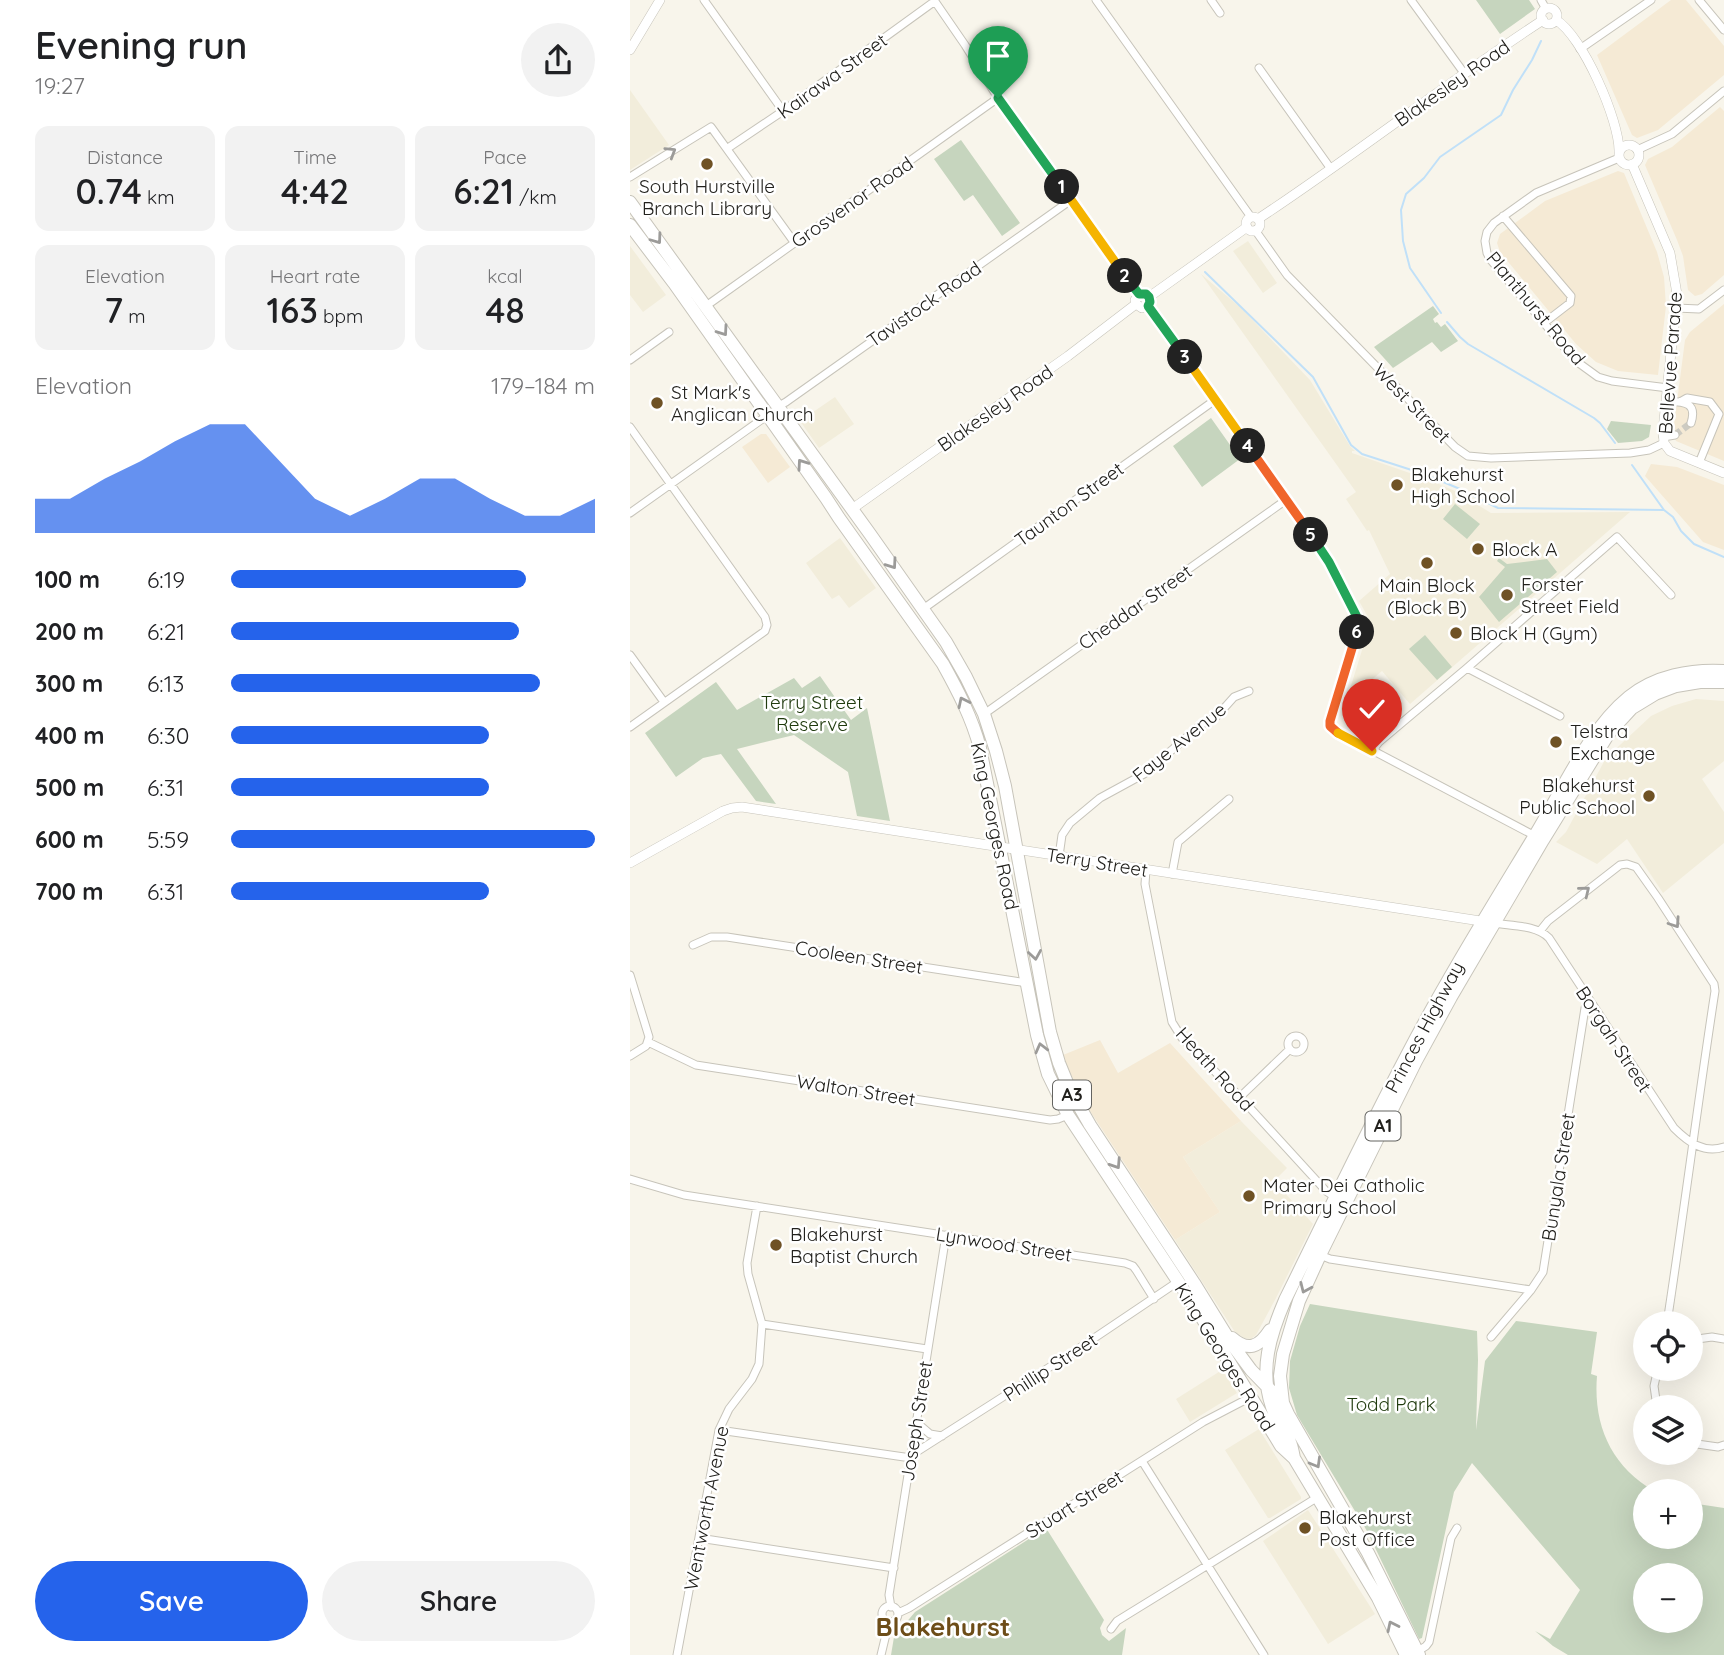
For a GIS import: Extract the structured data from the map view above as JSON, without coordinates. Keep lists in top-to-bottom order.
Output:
{
  "streets": {
    "highway": [
      "King Georges Road",
      "Princes Highway",
      "A3",
      "A1"
    ],
    "street": [
      "Kairawa Street",
      "Blakesley Road",
      "Grosvenor Road",
      "Tavistock Road",
      "Planthurst Road",
      "Bellevue Parade",
      "West Street",
      "Taunton Street",
      "Cheddar Street",
      "Faye Avenue",
      "Terry Street",
      "Cooleen Street",
      "Borgah Street",
      "Heath Road",
      "Walton Street",
      "Bunyala Street",
      "Lynwood Street",
      "Phillip Street",
      "Joseph Street",
      "Stuart Street",
      "Wentworth Avenue"
    ]
  },
  "crossings": [
    ["Blakesley Road", "King Georges Road"],
    ["Grosvenor Road", "King Georges Road"],
    ["Tavistock Road", "King Georges Road"],
    ["Planthurst Road", "Bellevue Parade"],
    ["Bellevue Parade", "West Street"],
    ["Taunton Street", "King Georges Road"],
    ["Cheddar Street", "King Georges Road"],
    ["Faye Avenue", "Terry Street"],
    ["King Georges Road", "Terry Street"],
    ["King Georges Road", "Cooleen Street"],
    ["King Georges Road", "Princes Highway"],
    ["King Georges Road", "Walton Street"],
    ["King Georges Road", "Phillip Street"],
    ["King Georges Road", "Stuart Street"],
    ["Terry Street", "Princes Highway"],
    ["Terry Street", "Heath Road"],
    ["Princes Highway", "Heath Road"],
    ["Borgah Street", "Bunyala Street"],
    ["Lynwood Street", "Phillip Street"],
    ["Lynwood Street", "Joseph Street"],
    ["Lynwood Street", "Wentworth Avenue"],
    ["Phillip Street", "Joseph Street"],
    ["Joseph Street", "Stuart Street"]
  ],
  "districts": ["Blakehurst"],
  "parks": ["Terry Street Reserve", "Todd Park"],
  "places": [
    "South Hurstville Branch Library",
    "St Mark's Anglican Church",
    "Blakehurst High School",
    "Block A",
    "Main Block (Block B)",
    "Forster Street Field",
    "Block H (Gym)",
    "Telstra Exchange",
    "Blakehurst Public School",
    "Mater Dei Catholic Primary School",
    "Blakehurst Baptist Church",
    "Blakehurst Post Office"
  ],
  "page": {
    "heading": ["Evening run", "19:27"],
    "stats": [
      ["Distance", "0.74 km"],
      ["Time", "4:42"],
      ["Pace", "6:21 /km"],
      ["Elevation", "7 m"],
      ["Heart rate", "163 bpm"],
      ["kcal", "48"]
    ],
    "pins": [
      "1",
      "2",
      "3",
      "4",
      "5",
      "6"
    ],
    "chart": ["Elevation", "179–184 m"],
    "list": [
      {
        "name": "100 m",
        "note": "6:19"
      },
      {
        "name": "200 m",
        "note": "6:21"
      },
      {
        "name": "300 m",
        "note": "6:13"
      },
      {
        "name": "400 m",
        "note": "6:30"
      },
      {
        "name": "500 m",
        "note": "6:31"
      },
      {
        "name": "600 m",
        "note": "5:59"
      },
      {
        "name": "700 m",
        "note": "6:31"
      }
    ],
    "map_buttons": ["+", "−"],
    "buttons": ["Save", "Share"]
  }
}
